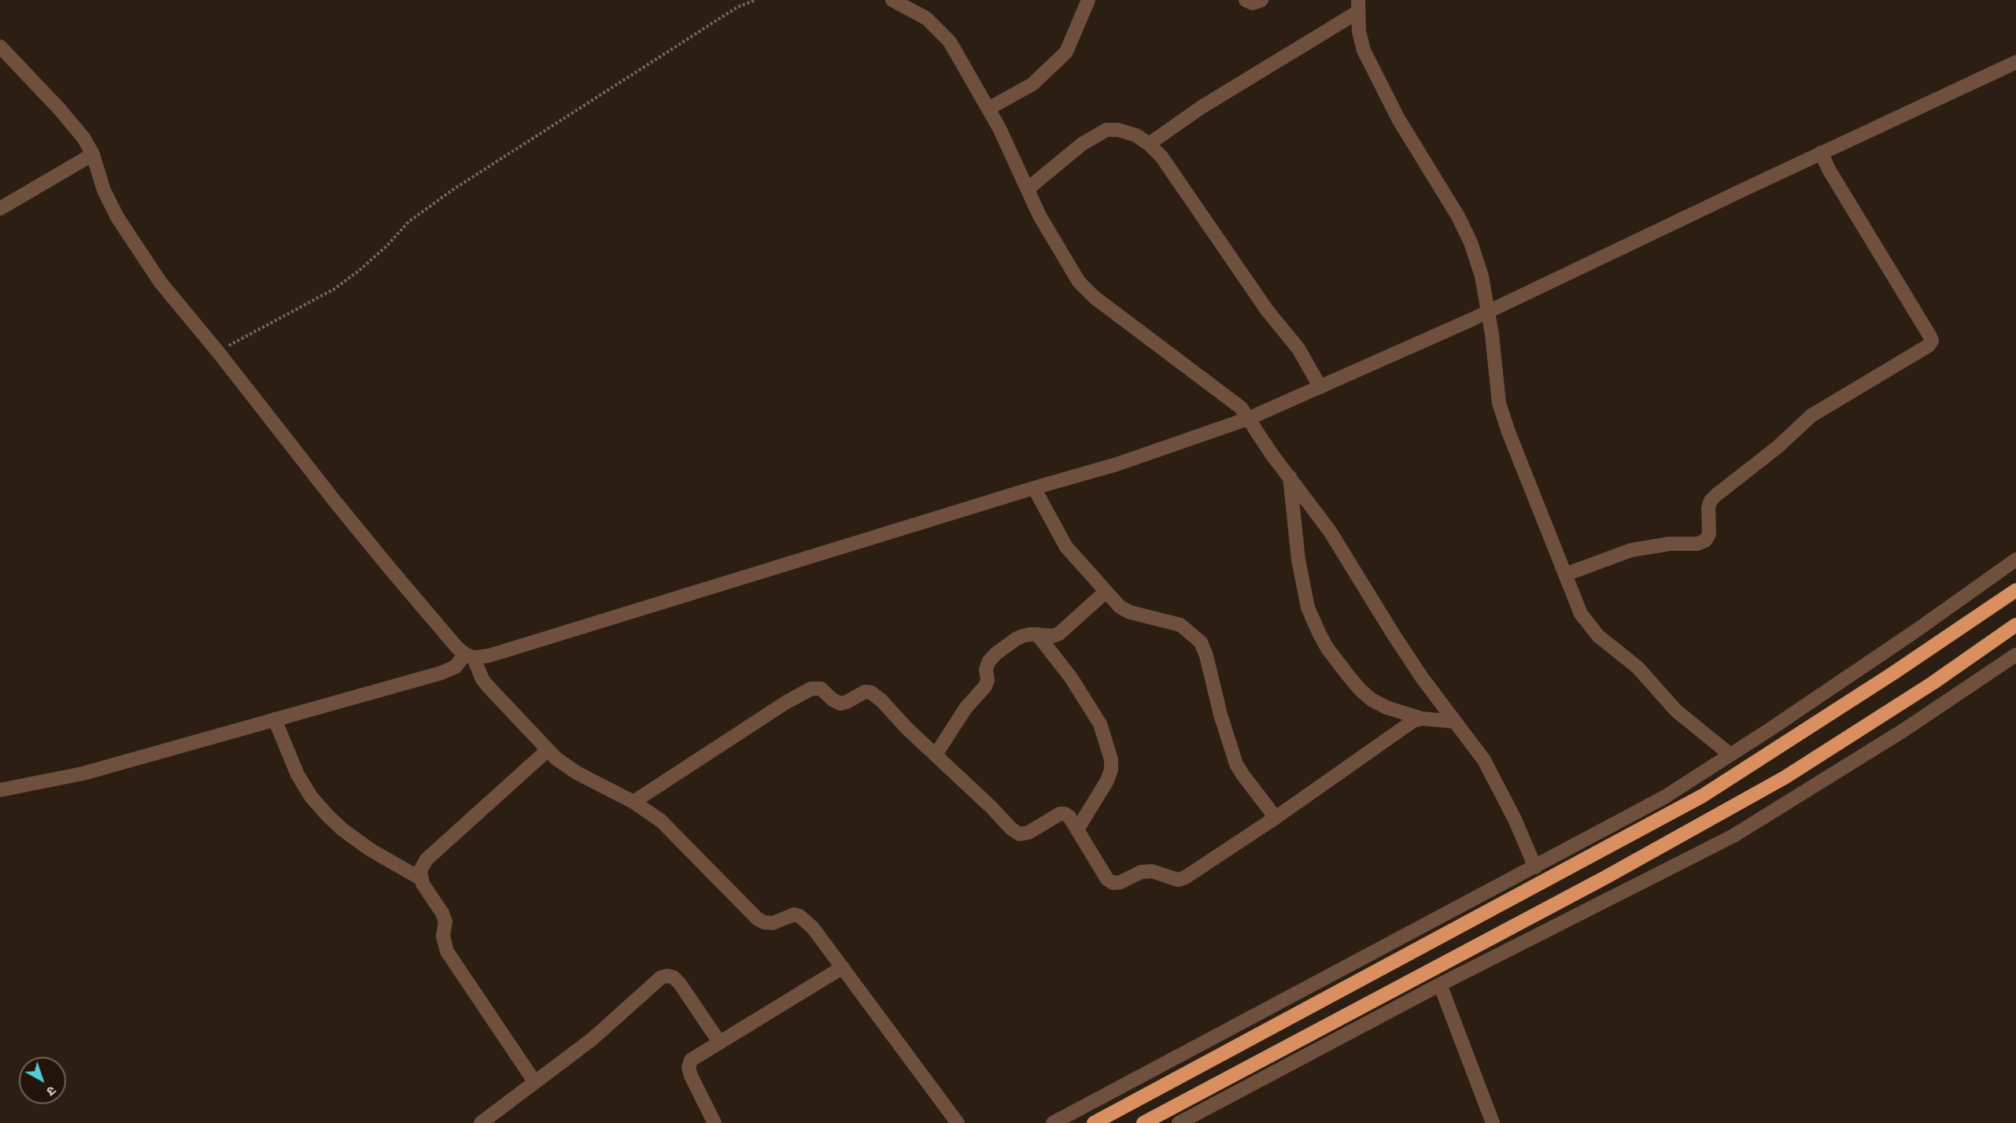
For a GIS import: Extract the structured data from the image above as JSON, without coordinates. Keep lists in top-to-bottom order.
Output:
{
  "north": "bottom right"
}
